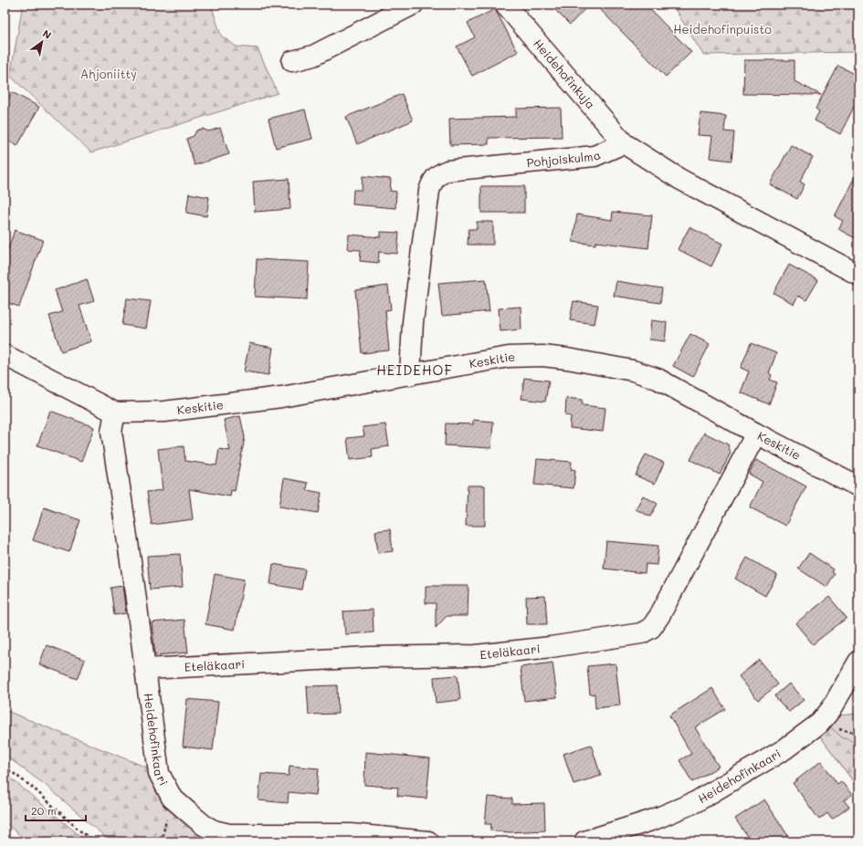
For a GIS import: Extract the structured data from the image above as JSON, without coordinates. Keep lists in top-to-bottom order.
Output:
{
  "streets": {
    "street": [
      "Heidehofinkuja",
      "Pohjoiskulma",
      "Keskitie",
      "Eteläkaari",
      "Heidehofinkaari"
    ]
  },
  "crossings": [
    ["Heidehofinkuja", "Pohjoiskulma"],
    ["Pohjoiskulma", "Keskitie"],
    ["Keskitie", "Eteläkaari"],
    ["Keskitie", "Heidehofinkaari"],
    ["Eteläkaari", "Heidehofinkaari"]
  ],
  "districts": ["HEIDEHOF"],
  "parks": ["Heidehofinpuisto", "Ahjoniitty"],
  "scale_bar": "20 m",
  "north": "top right"
}
